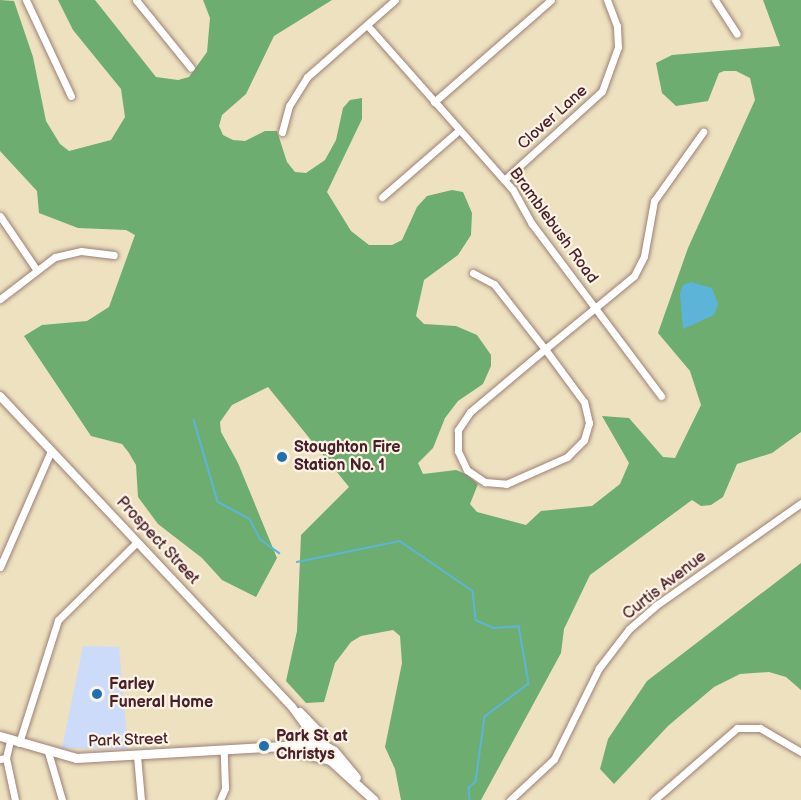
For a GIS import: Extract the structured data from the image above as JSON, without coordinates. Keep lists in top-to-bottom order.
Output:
{
  "streets": {
    "main road": ["Park Street"],
    "street": [
      "Clover Lane",
      "Bramblebush Road",
      "Prospect Street",
      "Curtis Avenue"
    ]
  },
  "crossings": [
    ["Clover Lane", "Bramblebush Road"],
    ["Prospect Street", "Park Street"]
  ],
  "places": ["Stoughton Fire Station No. 1", "Farley Funeral Home", "Park St at Christys"]
}
